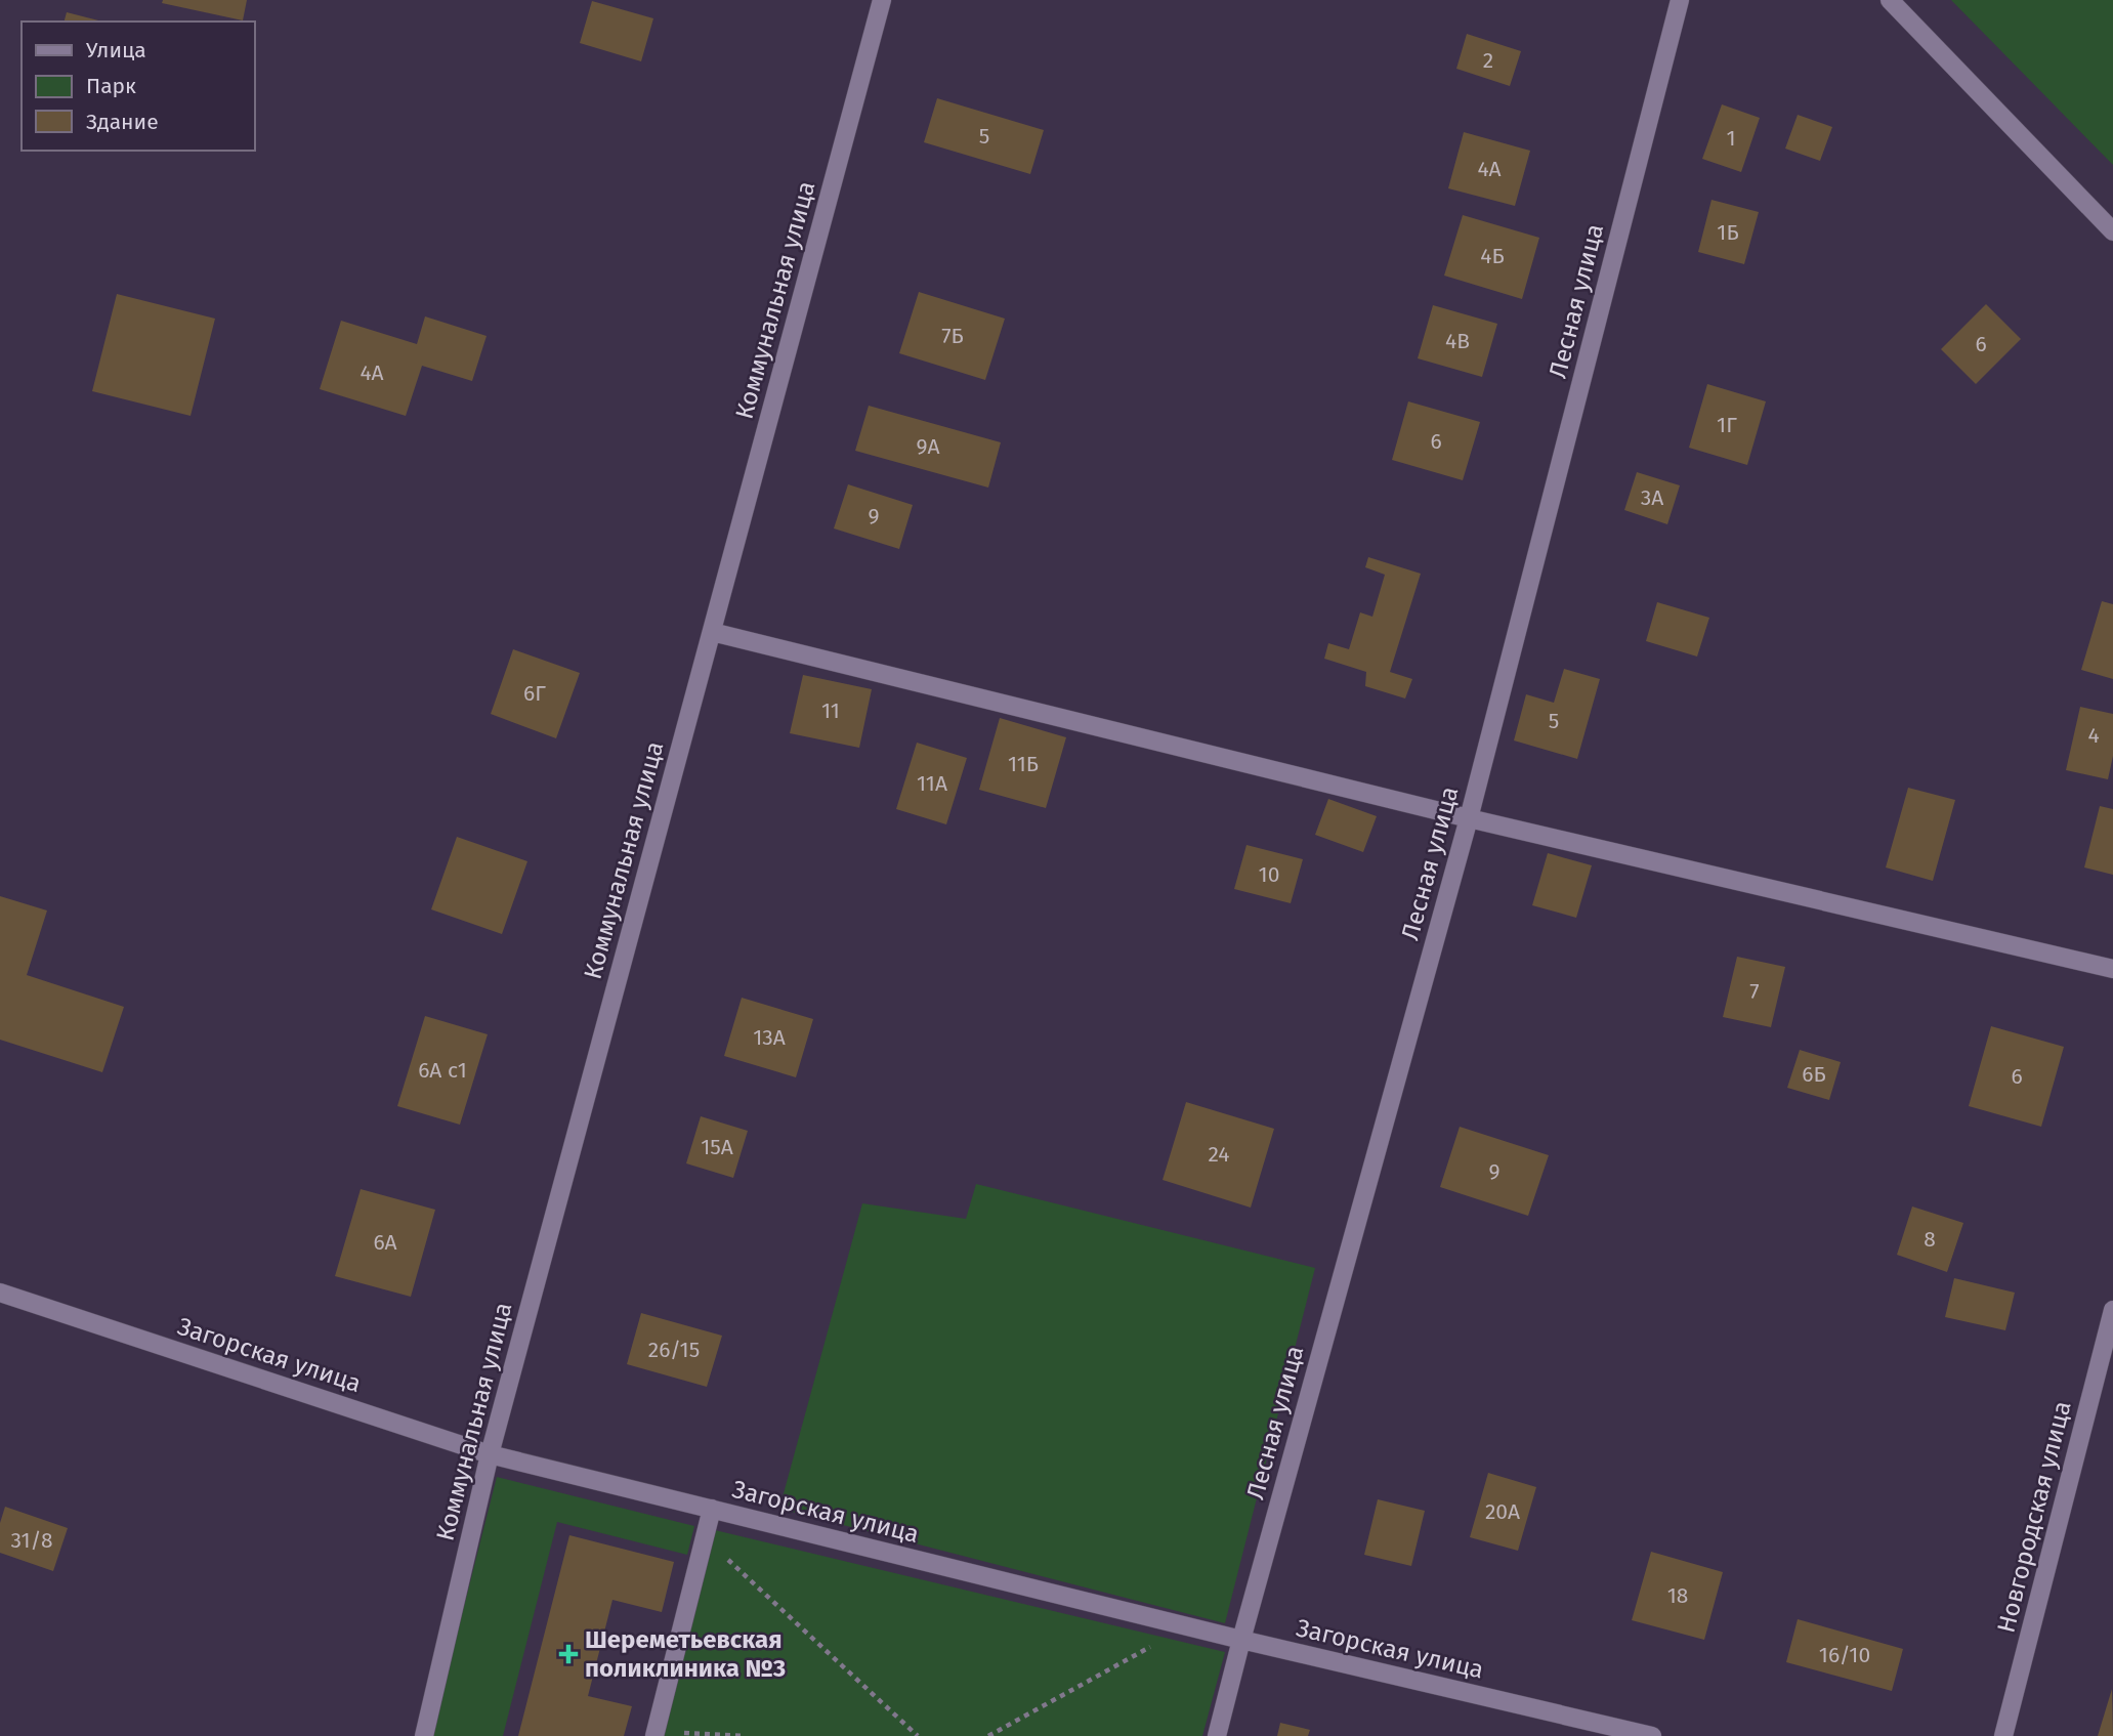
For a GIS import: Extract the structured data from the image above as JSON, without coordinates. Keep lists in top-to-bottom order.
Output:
{
  "streets": {
    "street": [
      "Коммунальная улица",
      "Лесная улица",
      "Загорская улица",
      "Новгородская улица"
    ]
  },
  "crossings": [
    ["Коммунальная улица", "Загорская улица"],
    ["Лесная улица", "Загорская улица"]
  ],
  "places": {
    "health": ["Шереметьевская поликлиника №3"]
  },
  "house_numbers": [
    "2",
    "5",
    "1",
    "4А",
    "1Б",
    "4Б",
    "7Б",
    "4В",
    "6",
    "4А",
    "1Г",
    "6",
    "9А",
    "3А",
    "9",
    "6Г",
    "11",
    "5",
    "4",
    "11Б",
    "11А",
    "10",
    "7",
    "13А",
    "6А с1",
    "6Б",
    "6",
    "15А",
    "24",
    "9",
    "8",
    "6А",
    "26/15",
    "20А",
    "31/8",
    "18",
    "16/10"
  ],
  "legend": ["Улица", "Парк", "Здание"]
}
